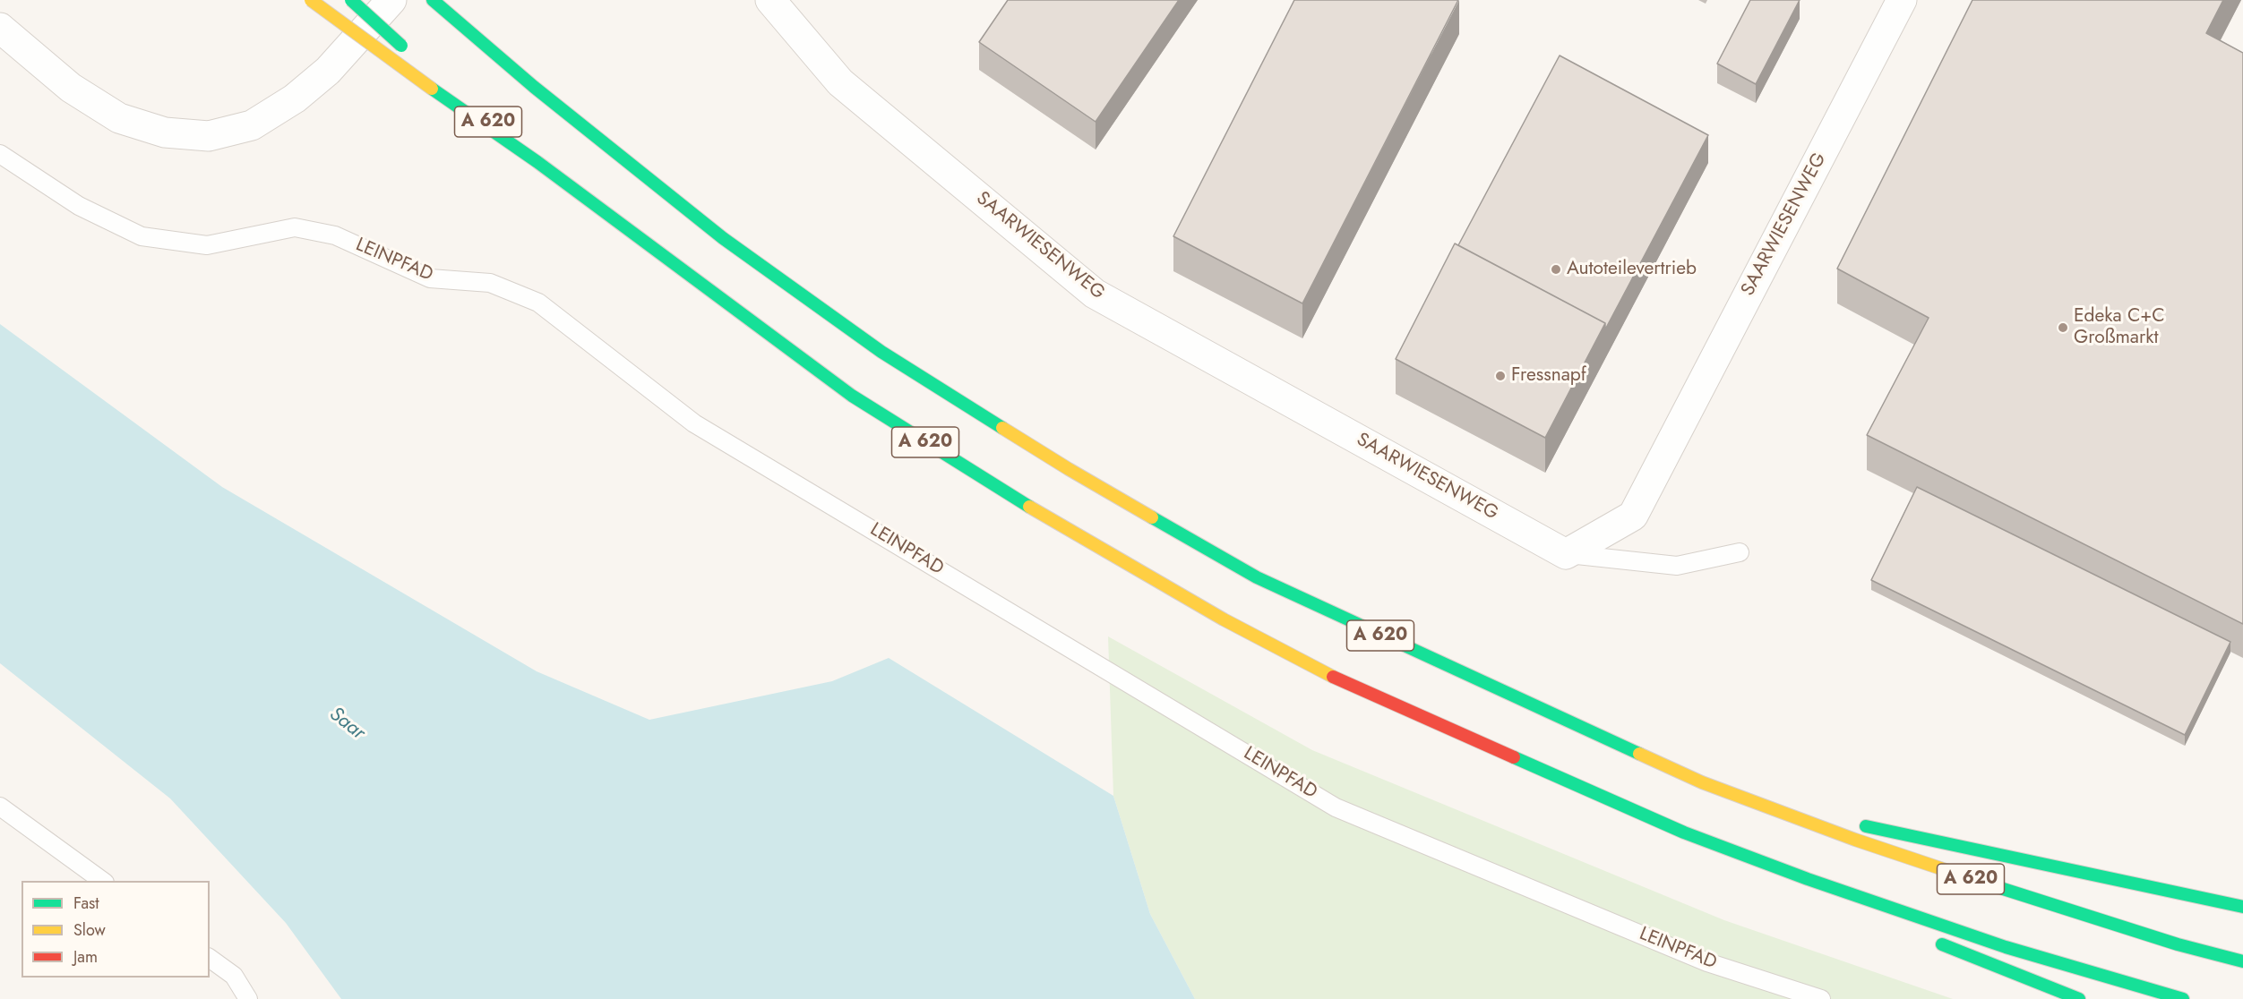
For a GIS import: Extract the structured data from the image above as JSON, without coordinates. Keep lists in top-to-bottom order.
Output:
{
  "streets": {
    "highway": ["A 620"],
    "street": ["SAARWIESENWEG"],
    "lane": ["LEINPFAD"]
  },
  "water": ["Saar"],
  "places": ["Autoteilevertrieb", "Edeka C+C Großmarkt", "Fressnapf"],
  "legend": ["Fast", "Slow", "Jam"]
}
